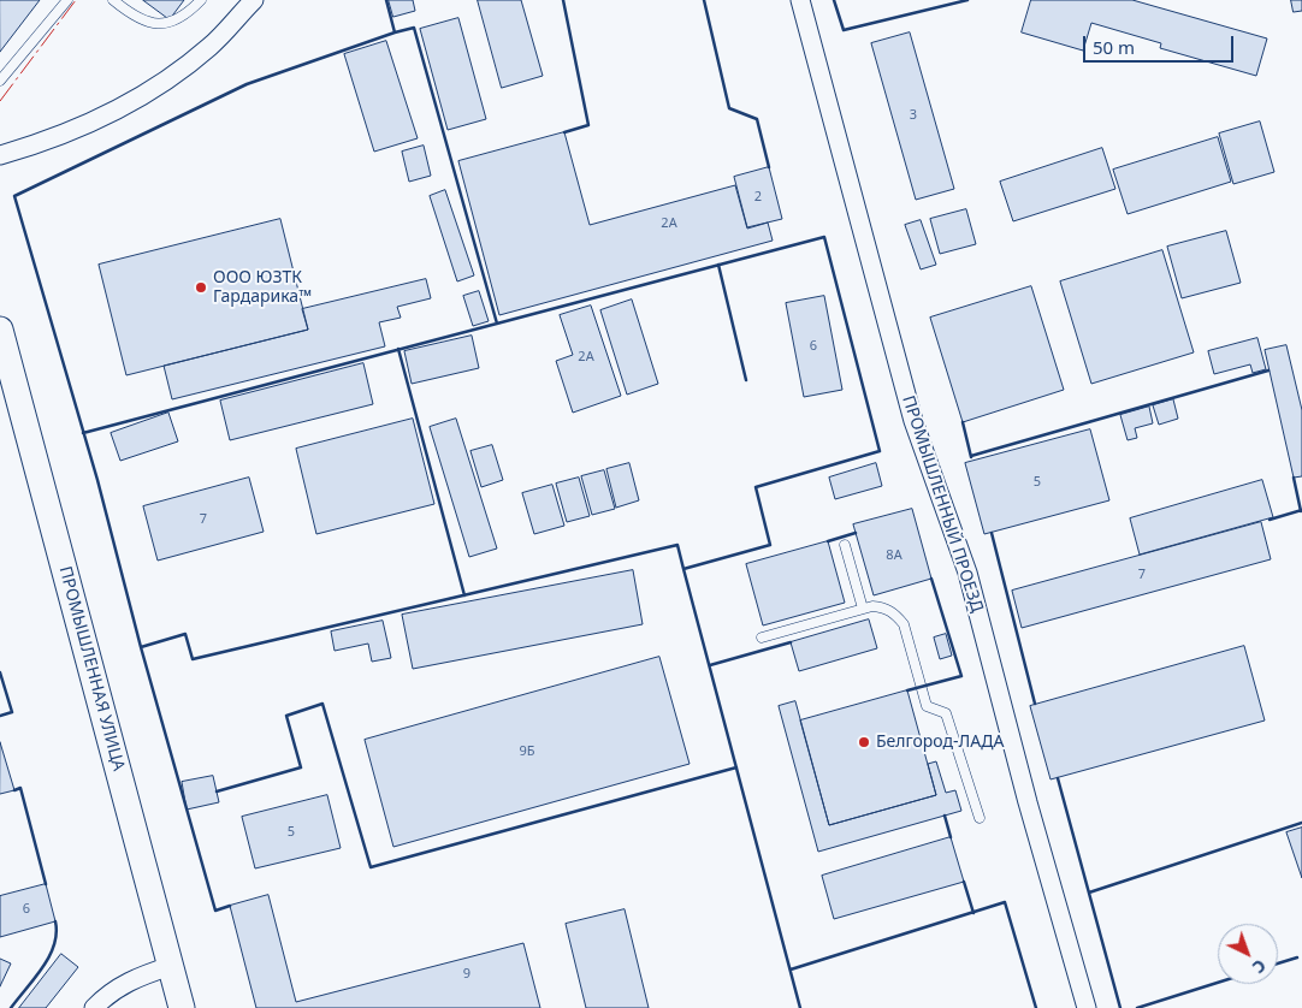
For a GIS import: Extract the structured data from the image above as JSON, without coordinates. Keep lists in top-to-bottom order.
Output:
{
  "streets": {
    "street": ["ПРОМЫШЛЕННЫЙ ПРОЕЗД", "ПРОМЫШЛЕННАЯ УЛИЦА"]
  },
  "places": ["ООО ЮЗТК Гардарика™", "Белгород-ЛАДА"],
  "house_numbers": [
    "3",
    "2",
    "2А",
    "6",
    "2А",
    "5",
    "7",
    "8А",
    "7",
    "9Б",
    "5",
    "6",
    "9"
  ],
  "scale_bar": "50 m",
  "north": "bottom right"
}
